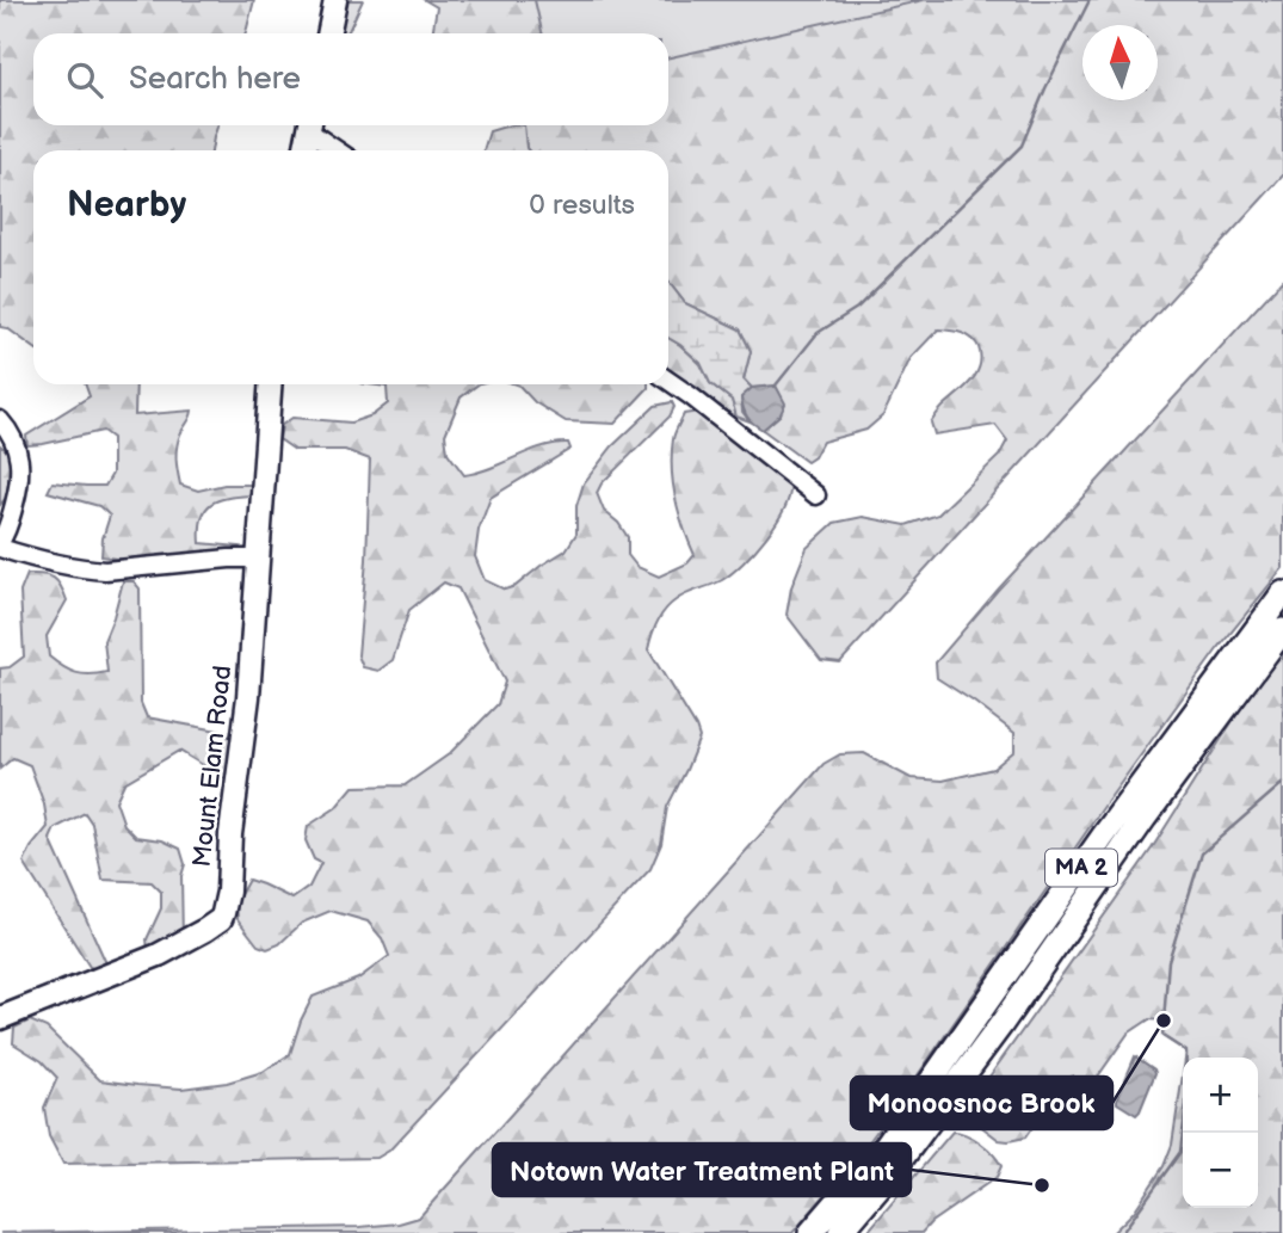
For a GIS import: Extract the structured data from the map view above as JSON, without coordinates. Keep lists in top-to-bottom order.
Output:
{
  "streets": {
    "highway": ["MA 2"],
    "main road": ["Mount Elam Road"]
  },
  "places": ["Monoosnoc Brook", "Notown Water Treatment Plant"],
  "north": "top",
  "page": {
    "search": "Search here",
    "heading": ["Nearby", "0 results"],
    "map_buttons": ["+", "−"]
  }
}
